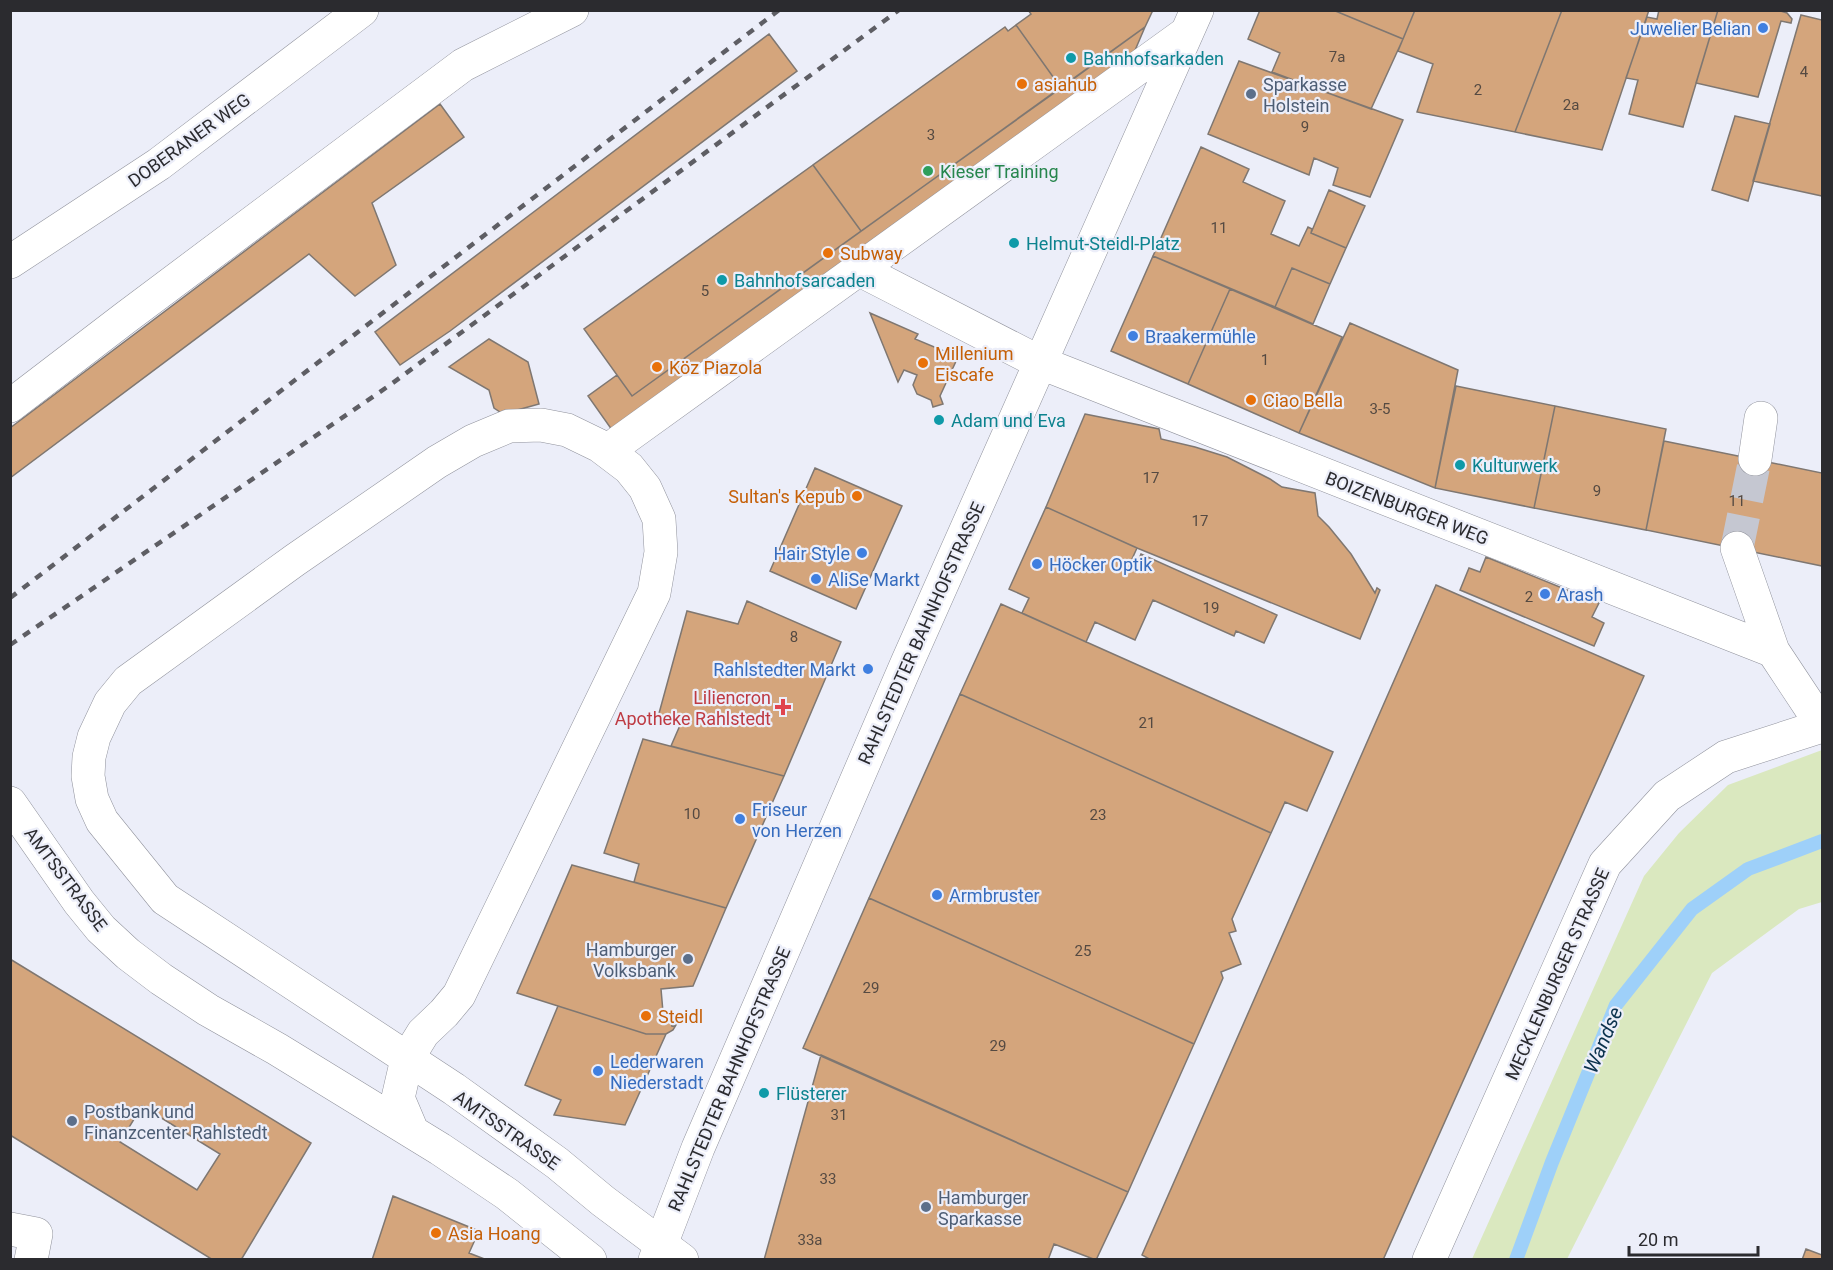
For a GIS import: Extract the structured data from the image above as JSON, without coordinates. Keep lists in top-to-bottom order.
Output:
{
  "streets": {
    "street": [
      "DOBERANER WEG",
      "BOIZENBURGER WEG",
      "RAHLSTEDTER BAHNHOFSTRASSE",
      "AMTSSTRASSE",
      "MECKLENBURGER STRASSE"
    ]
  },
  "crossings": [
    ["BOIZENBURGER WEG", "RAHLSTEDTER BAHNHOFSTRASSE"],
    ["RAHLSTEDTER BAHNHOFSTRASSE", "AMTSSTRASSE"]
  ],
  "water": ["Wandse"],
  "places": {
    "other": [
      "Juwelier Belian",
      "Bahnhofsarkaden",
      "asiahub",
      "Sparkasse Holstein",
      "Kieser Training",
      "Helmut-Steidl-Platz",
      "Subway",
      "Bahnhofsarcaden",
      "Braakermühle",
      "Millenium Eiscafe",
      "Köz Piazola",
      "Ciao Bella",
      "Adam und Eva",
      "Kulturwerk",
      "Sultan's Kepub",
      "Hair Style",
      "Höcker Optik",
      "AliSe Markt",
      "Arash",
      "Rahlstedter Markt",
      "Friseur von Herzen",
      "Armbruster",
      "Hamburger Volksbank",
      "Steidl",
      "Lederwaren Niederstadt",
      "Flüsterer",
      "Postbank und Finanzcenter Rahlstedt",
      "Hamburger Sparkasse",
      "Asia Hoang"
    ],
    "health": ["Liliencron Apotheke Rahlstedt"]
  },
  "house_numbers": [
    "7a",
    "4",
    "2",
    "2a",
    "9",
    "3",
    "11",
    "5",
    "1",
    "3-5",
    "17",
    "9",
    "11",
    "17",
    "2",
    "19",
    "8",
    "21",
    "10",
    "23",
    "25",
    "29",
    "29",
    "31",
    "33",
    "33a"
  ],
  "scale_bar": "20 m"
}
